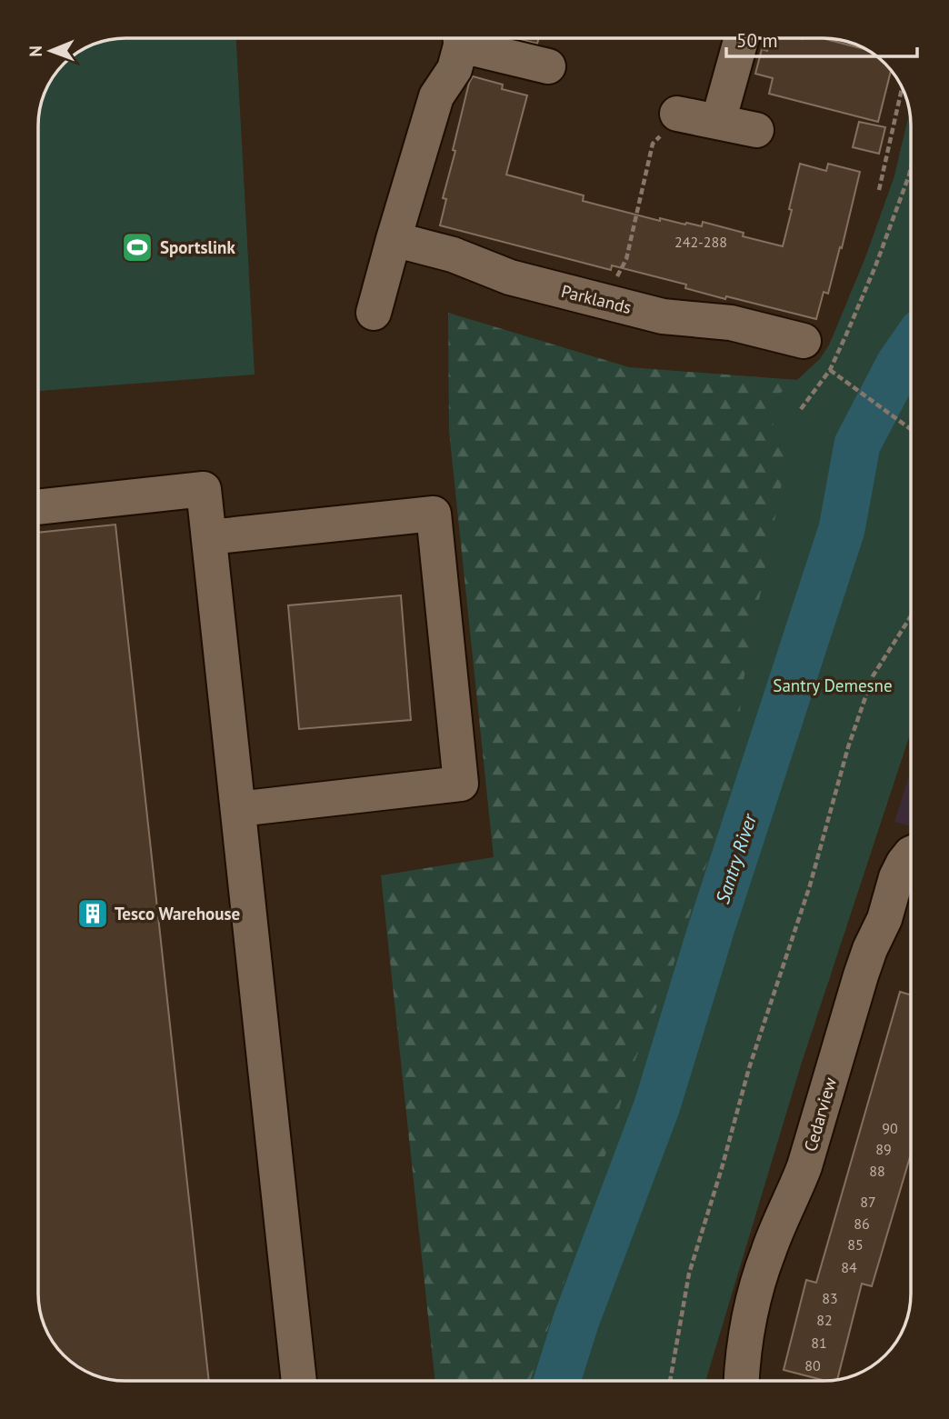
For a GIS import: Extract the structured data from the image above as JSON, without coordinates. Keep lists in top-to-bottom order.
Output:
{
  "streets": {
    "street": ["Parklands", "Cedarview"]
  },
  "water": ["Santry River"],
  "parks": ["Santry Demesne"],
  "places": {
    "sports": ["Sportslink"],
    "building": ["Tesco Warehouse"]
  },
  "house_numbers": [
    "242-288",
    "90",
    "89",
    "88",
    "87",
    "86",
    "85",
    "84",
    "83",
    "82",
    "81",
    "80"
  ],
  "scale_bar": "50 m",
  "north": "left"
}
